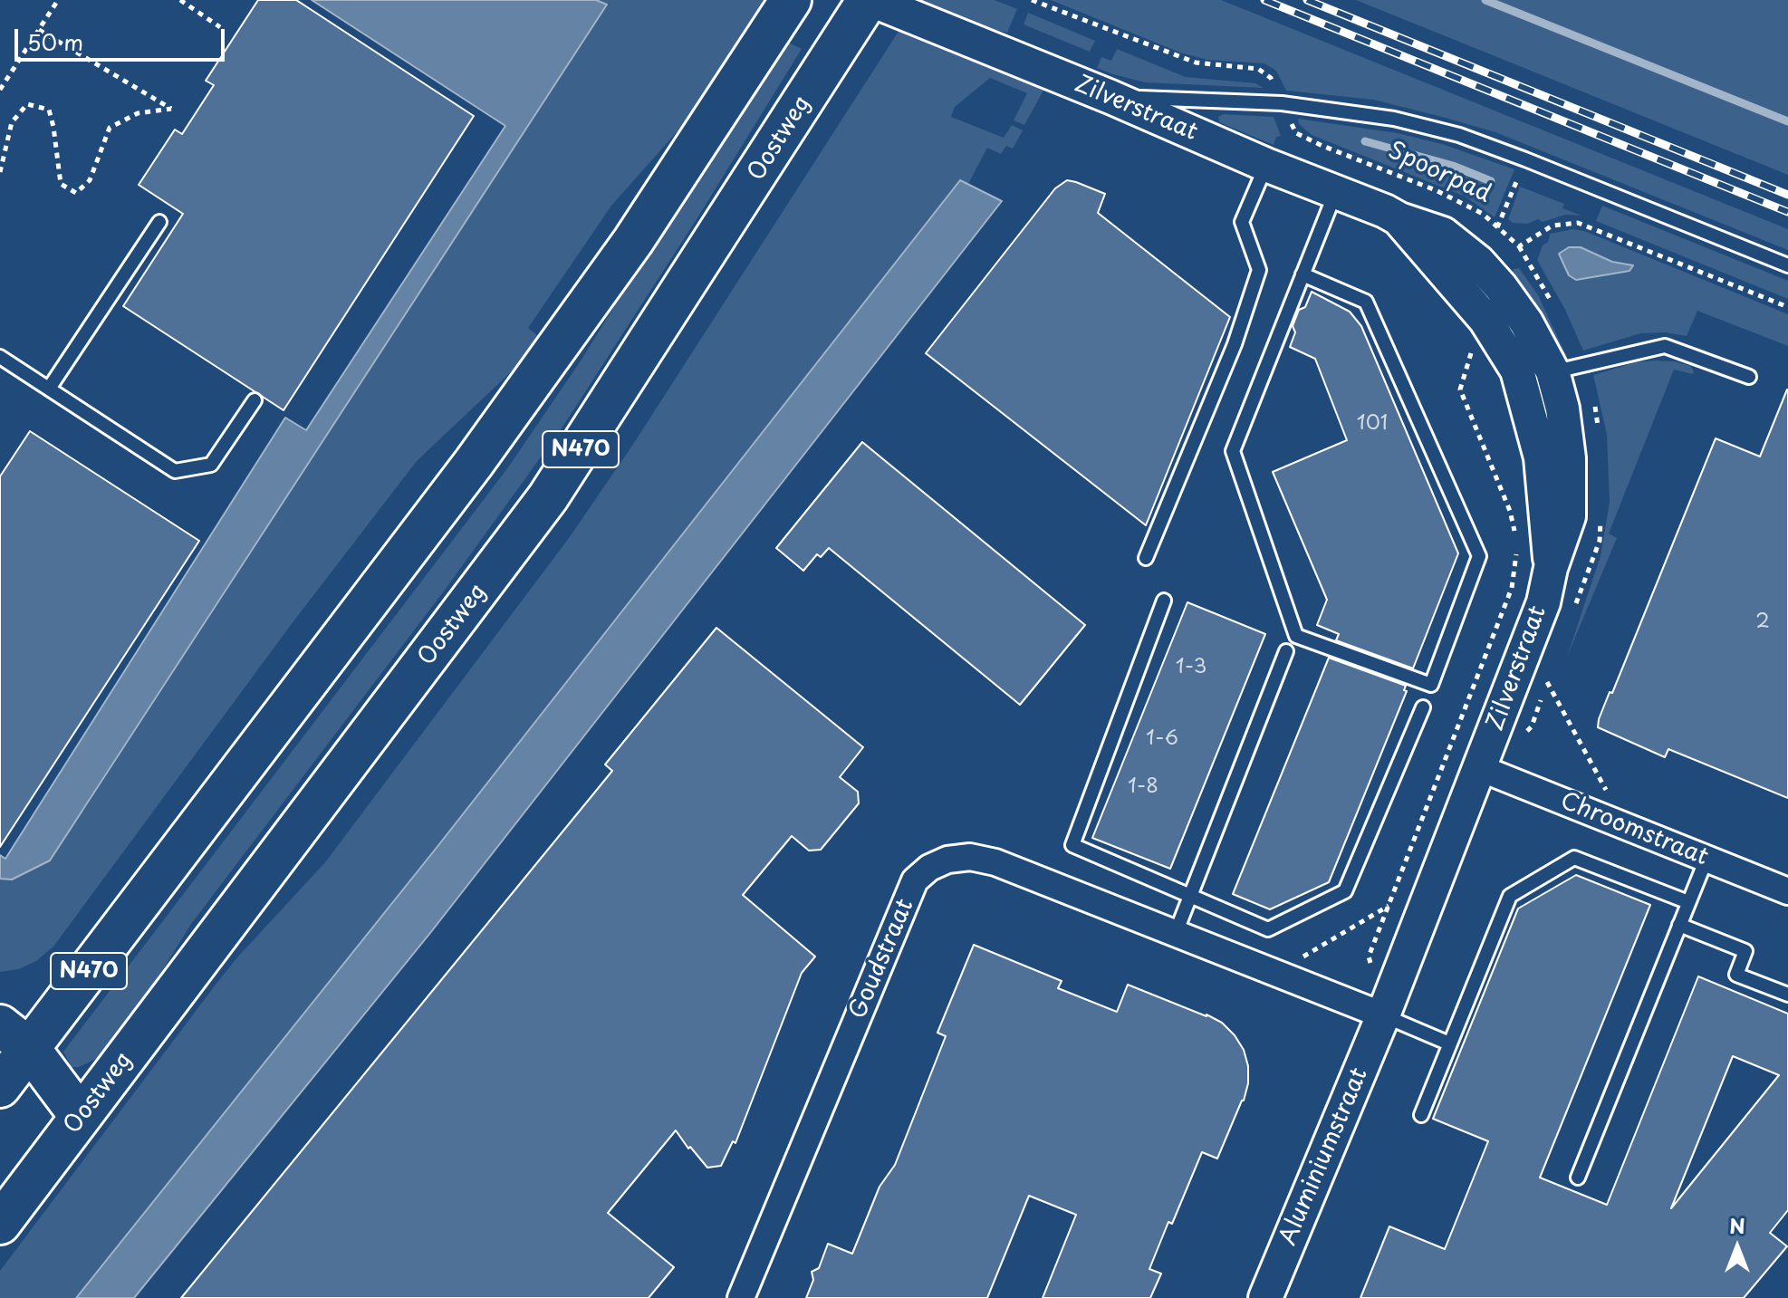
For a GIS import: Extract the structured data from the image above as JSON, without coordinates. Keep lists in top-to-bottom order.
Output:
{
  "streets": {
    "main road": ["Oostweg", "N470"],
    "street": [
      "Zilverstraat",
      "Chroomstraat",
      "Goudstraat",
      "Aluminiumstraat"
    ],
    "lane": ["Spoorpad"]
  },
  "crossings": [
    ["Zilverstraat", "Oostweg"],
    ["Zilverstraat", "Spoorpad"],
    ["Zilverstraat", "Chroomstraat"],
    ["Zilverstraat", "Aluminiumstraat"],
    ["Chroomstraat", "Aluminiumstraat"],
    ["Goudstraat", "Aluminiumstraat"]
  ],
  "house_numbers": [
    "101",
    "2",
    "1-3",
    "1-6",
    "1-8"
  ],
  "scale_bar": "50 m",
  "north": "top"
}
